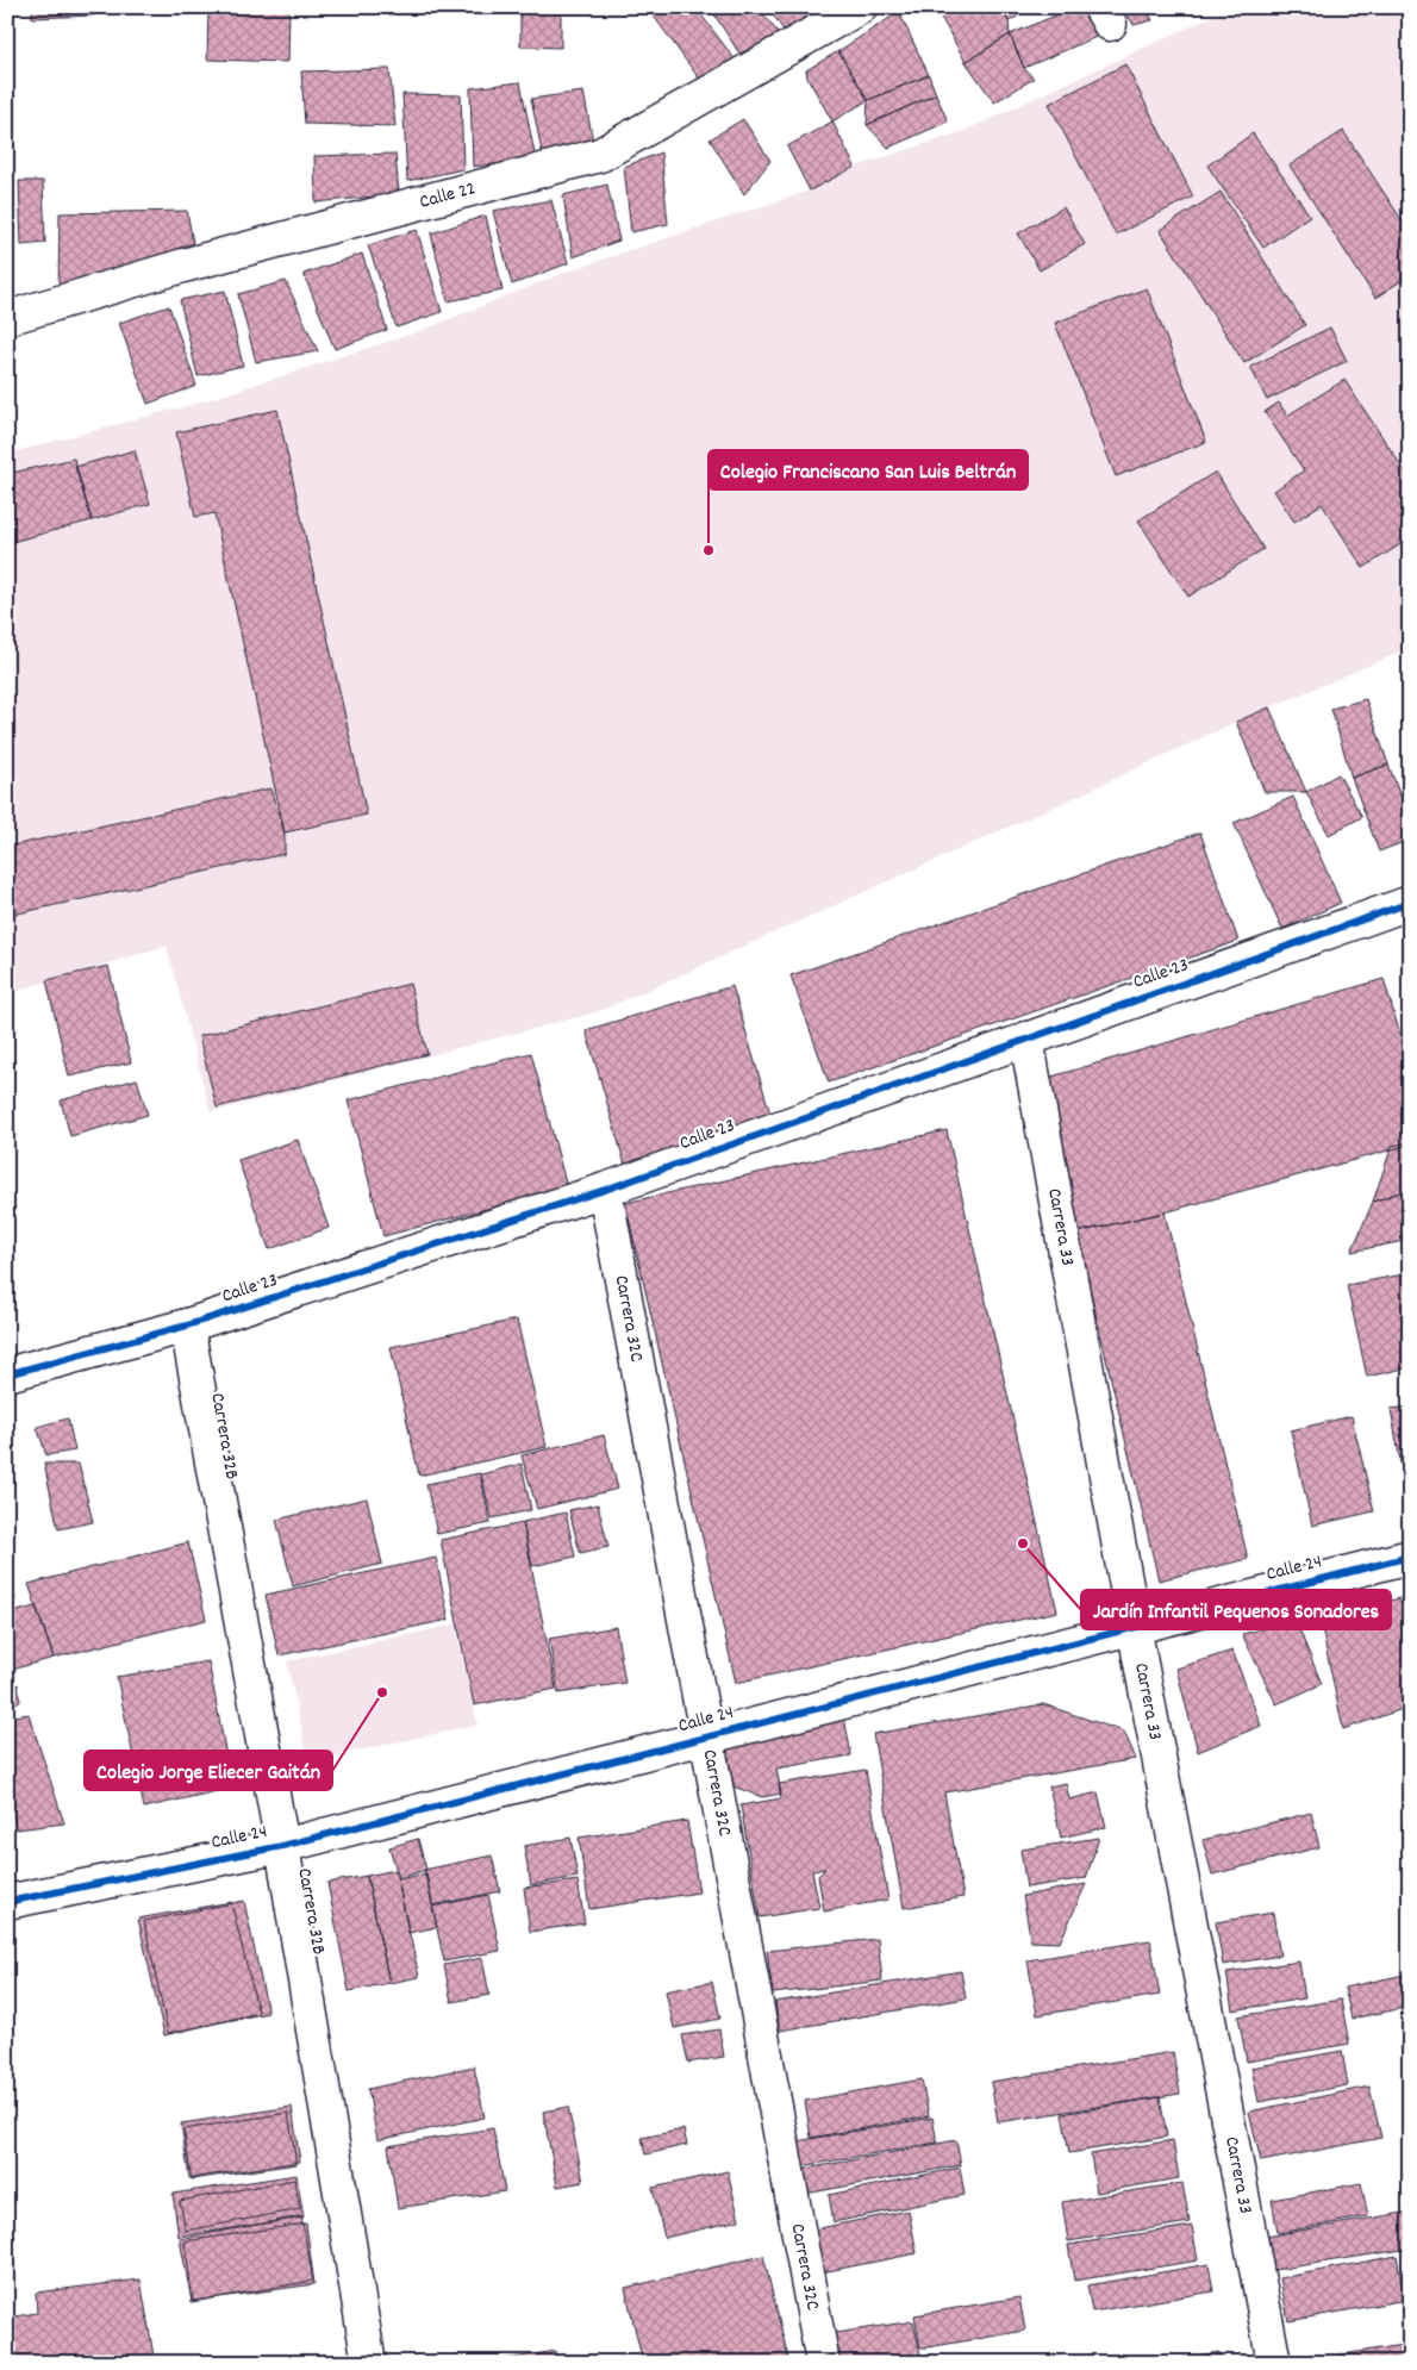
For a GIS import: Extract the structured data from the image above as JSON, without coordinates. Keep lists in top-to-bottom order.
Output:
{
  "streets": {
    "street": [
      "Calle 22",
      "Calle 23",
      "Carrera 33",
      "Carrera 32C",
      "Carrera 32B",
      "Calle 24"
    ]
  },
  "crossings": [
    ["Calle 23", "Carrera 33"],
    ["Calle 23", "Carrera 32C"],
    ["Calle 23", "Carrera 32B"],
    ["Carrera 33", "Calle 24"],
    ["Carrera 32C", "Calle 24"],
    ["Carrera 32B", "Calle 24"]
  ],
  "places": ["Colegio Franciscano San Luis Beltrán", "Jardín Infantil Pequenos Sonadores", "Colegio Jorge Eliecer Gaitán"]
}
